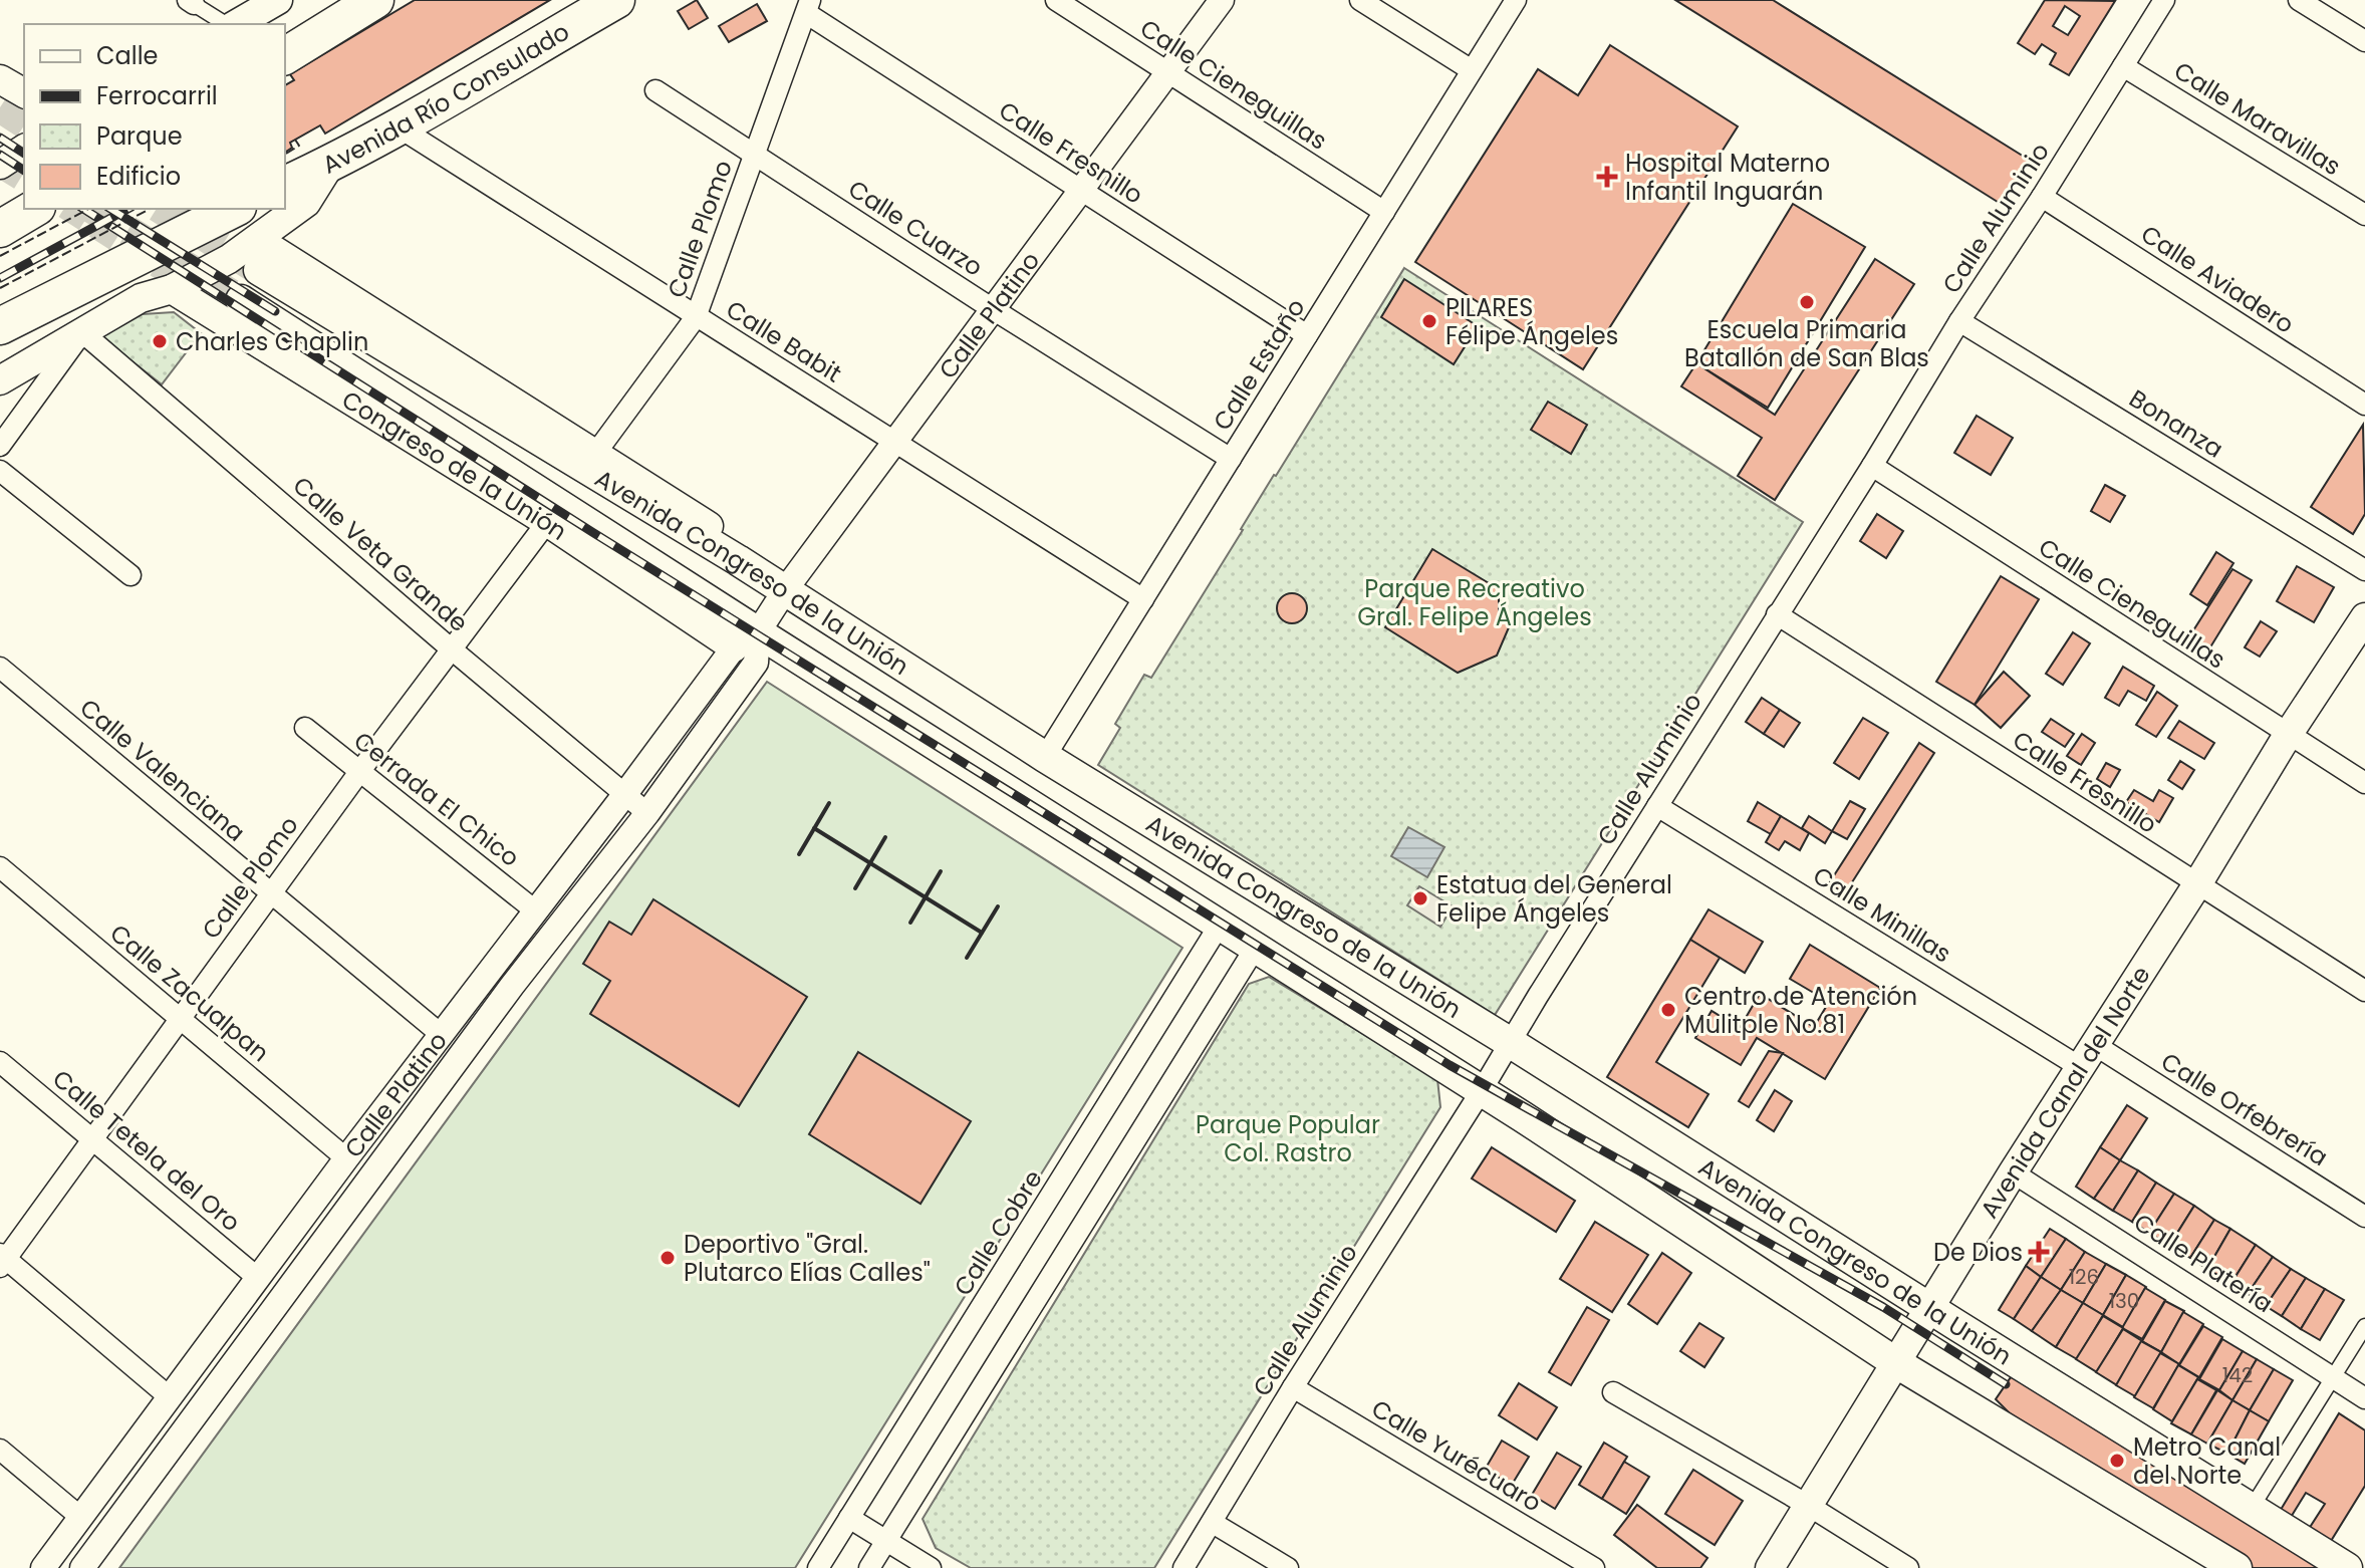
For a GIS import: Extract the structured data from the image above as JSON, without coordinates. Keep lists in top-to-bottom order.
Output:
{
  "streets": {
    "highway": ["Avenida Río Consulado"],
    "main road": ["Congreso de la Unión", "Avenida Congreso de la Unión", "Avenida Canal del Norte"],
    "street": [
      "Calle Cieneguillas",
      "Calle Maravillas",
      "Calle Fresnillo",
      "Calle Aluminio",
      "Calle Cuarzo",
      "Calle Plomo",
      "Calle Aviadero",
      "Calle Platino",
      "Calle Babit",
      "Calle Estaño",
      "Bonanza",
      "Calle Veta Grande",
      "Calle Valenciana",
      "Cerrada El Chico",
      "Calle Minillas",
      "Calle Zacualpan",
      "Calle Orfebrería",
      "Calle Tetela del Oro",
      "Calle Cobre",
      "Calle Platería",
      "Calle Yurécuaro"
    ]
  },
  "crossings": [
    ["Calle Cieneguillas", "Calle Aluminio"],
    ["Calle Cieneguillas", "Calle Platino"],
    ["Calle Cieneguillas", "Calle Estaño"],
    ["Calle Cieneguillas", "Avenida Canal del Norte"],
    ["Avenida Río Consulado", "Calle Babit"],
    ["Avenida Río Consulado", "Congreso de la Unión"],
    ["Avenida Río Consulado", "Calle Veta Grande"],
    ["Calle Maravillas", "Calle Aluminio"],
    ["Calle Fresnillo", "Calle Aluminio"],
    ["Calle Fresnillo", "Calle Plomo"],
    ["Calle Fresnillo", "Calle Platino"],
    ["Calle Fresnillo", "Calle Estaño"],
    ["Calle Fresnillo", "Avenida Canal del Norte"],
    ["Calle Aluminio", "Calle Aviadero"],
    ["Calle Aluminio", "Bonanza"],
    ["Calle Aluminio", "Avenida Congreso de la Unión"],
    ["Calle Aluminio", "Calle Minillas"],
    ["Calle Aluminio", "Calle Yurécuaro"],
    ["Calle Cuarzo", "Calle Plomo"],
    ["Calle Cuarzo", "Calle Platino"],
    ["Calle Cuarzo", "Calle Estaño"],
    ["Calle Plomo", "Calle Babit"],
    ["Calle Plomo", "Congreso de la Unión"],
    ["Calle Plomo", "Calle Veta Grande"],
    ["Calle Plomo", "Calle Valenciana"],
    ["Calle Plomo", "Cerrada El Chico"],
    ["Calle Plomo", "Calle Zacualpan"],
    ["Calle Plomo", "Calle Tetela del Oro"],
    ["Calle Platino", "Calle Babit"],
    ["Calle Platino", "Congreso de la Unión"],
    ["Calle Platino", "Calle Veta Grande"],
    ["Calle Platino", "Avenida Congreso de la Unión"],
    ["Calle Platino", "Calle Valenciana"],
    ["Calle Platino", "Cerrada El Chico"],
    ["Calle Platino", "Calle Zacualpan"],
    ["Calle Platino", "Calle Tetela del Oro"],
    ["Calle Babit", "Calle Estaño"],
    ["Calle Estaño", "Avenida Congreso de la Unión"],
    ["Congreso de la Unión", "Avenida Congreso de la Unión"],
    ["Avenida Congreso de la Unión", "Avenida Canal del Norte"],
    ["Avenida Congreso de la Unión", "Calle Cobre"],
    ["Calle Minillas", "Avenida Canal del Norte"],
    ["Calle Minillas", "Calle Orfebrería"],
    ["Avenida Canal del Norte", "Calle Orfebrería"],
    ["Avenida Canal del Norte", "Calle Platería"]
  ],
  "parks": ["Parque Recreativo Gral. Felipe Ángeles", "Parque Popular Col. Rastro"],
  "places": {
    "health": ["Hospital Materno Infantil Inguarán", "De Dios"],
    "other": [
      "Escuela Primaria Batallón de San Blas",
      "PILARES Félipe Ángeles",
      "Charles Chaplin",
      "Estatua del General Felipe Ángeles",
      "Centro de Atención Mulitple No.81",
      "Deportivo \"Gral. Plutarco Elías Calles\"",
      "Metro Canal del Norte"
    ]
  },
  "house_numbers": ["126", "130", "142"],
  "legend": [
    "Calle",
    "Ferrocarril",
    "Parque",
    "Edificio"
  ]
}
